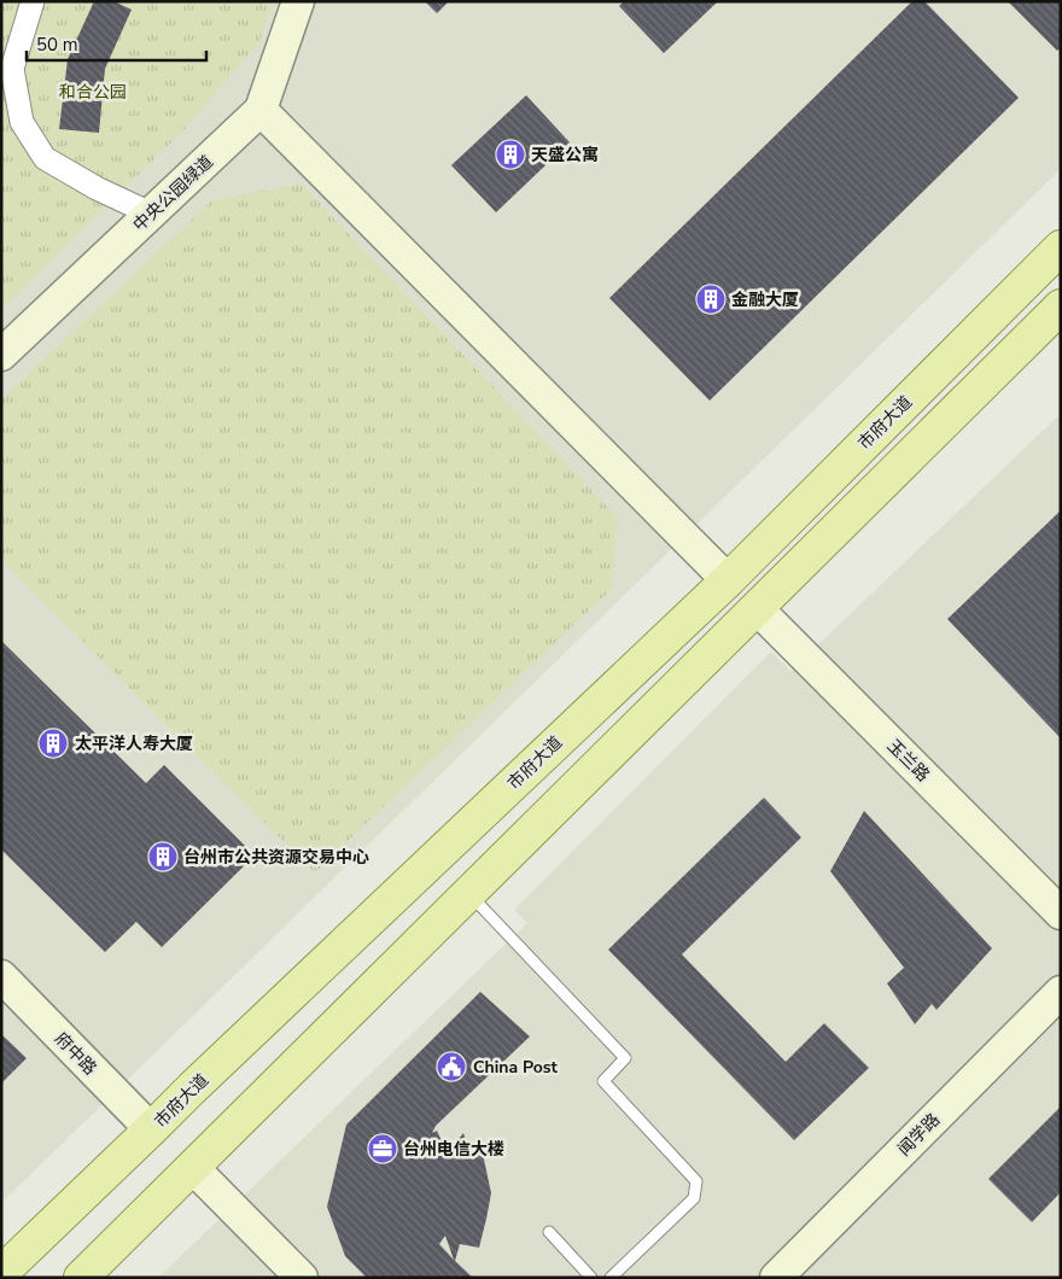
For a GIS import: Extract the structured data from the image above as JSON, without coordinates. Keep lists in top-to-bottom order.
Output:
{
  "streets": {
    "main road": ["市府大道"],
    "street": [
      "中央公园绿道",
      "玉兰路",
      "府中路",
      "闻学路"
    ]
  },
  "crossings": [
    ["市府大道", "府中路"]
  ],
  "parks": ["和合公园"],
  "places": {
    "building": [
      "天盛公寓",
      "金融大厦",
      "太平洋人寿大厦",
      "台州市公共资源交易中心"
    ],
    "public building": ["China Post"],
    "office": ["台州电信大楼"]
  },
  "scale_bar": "50 m"
}
